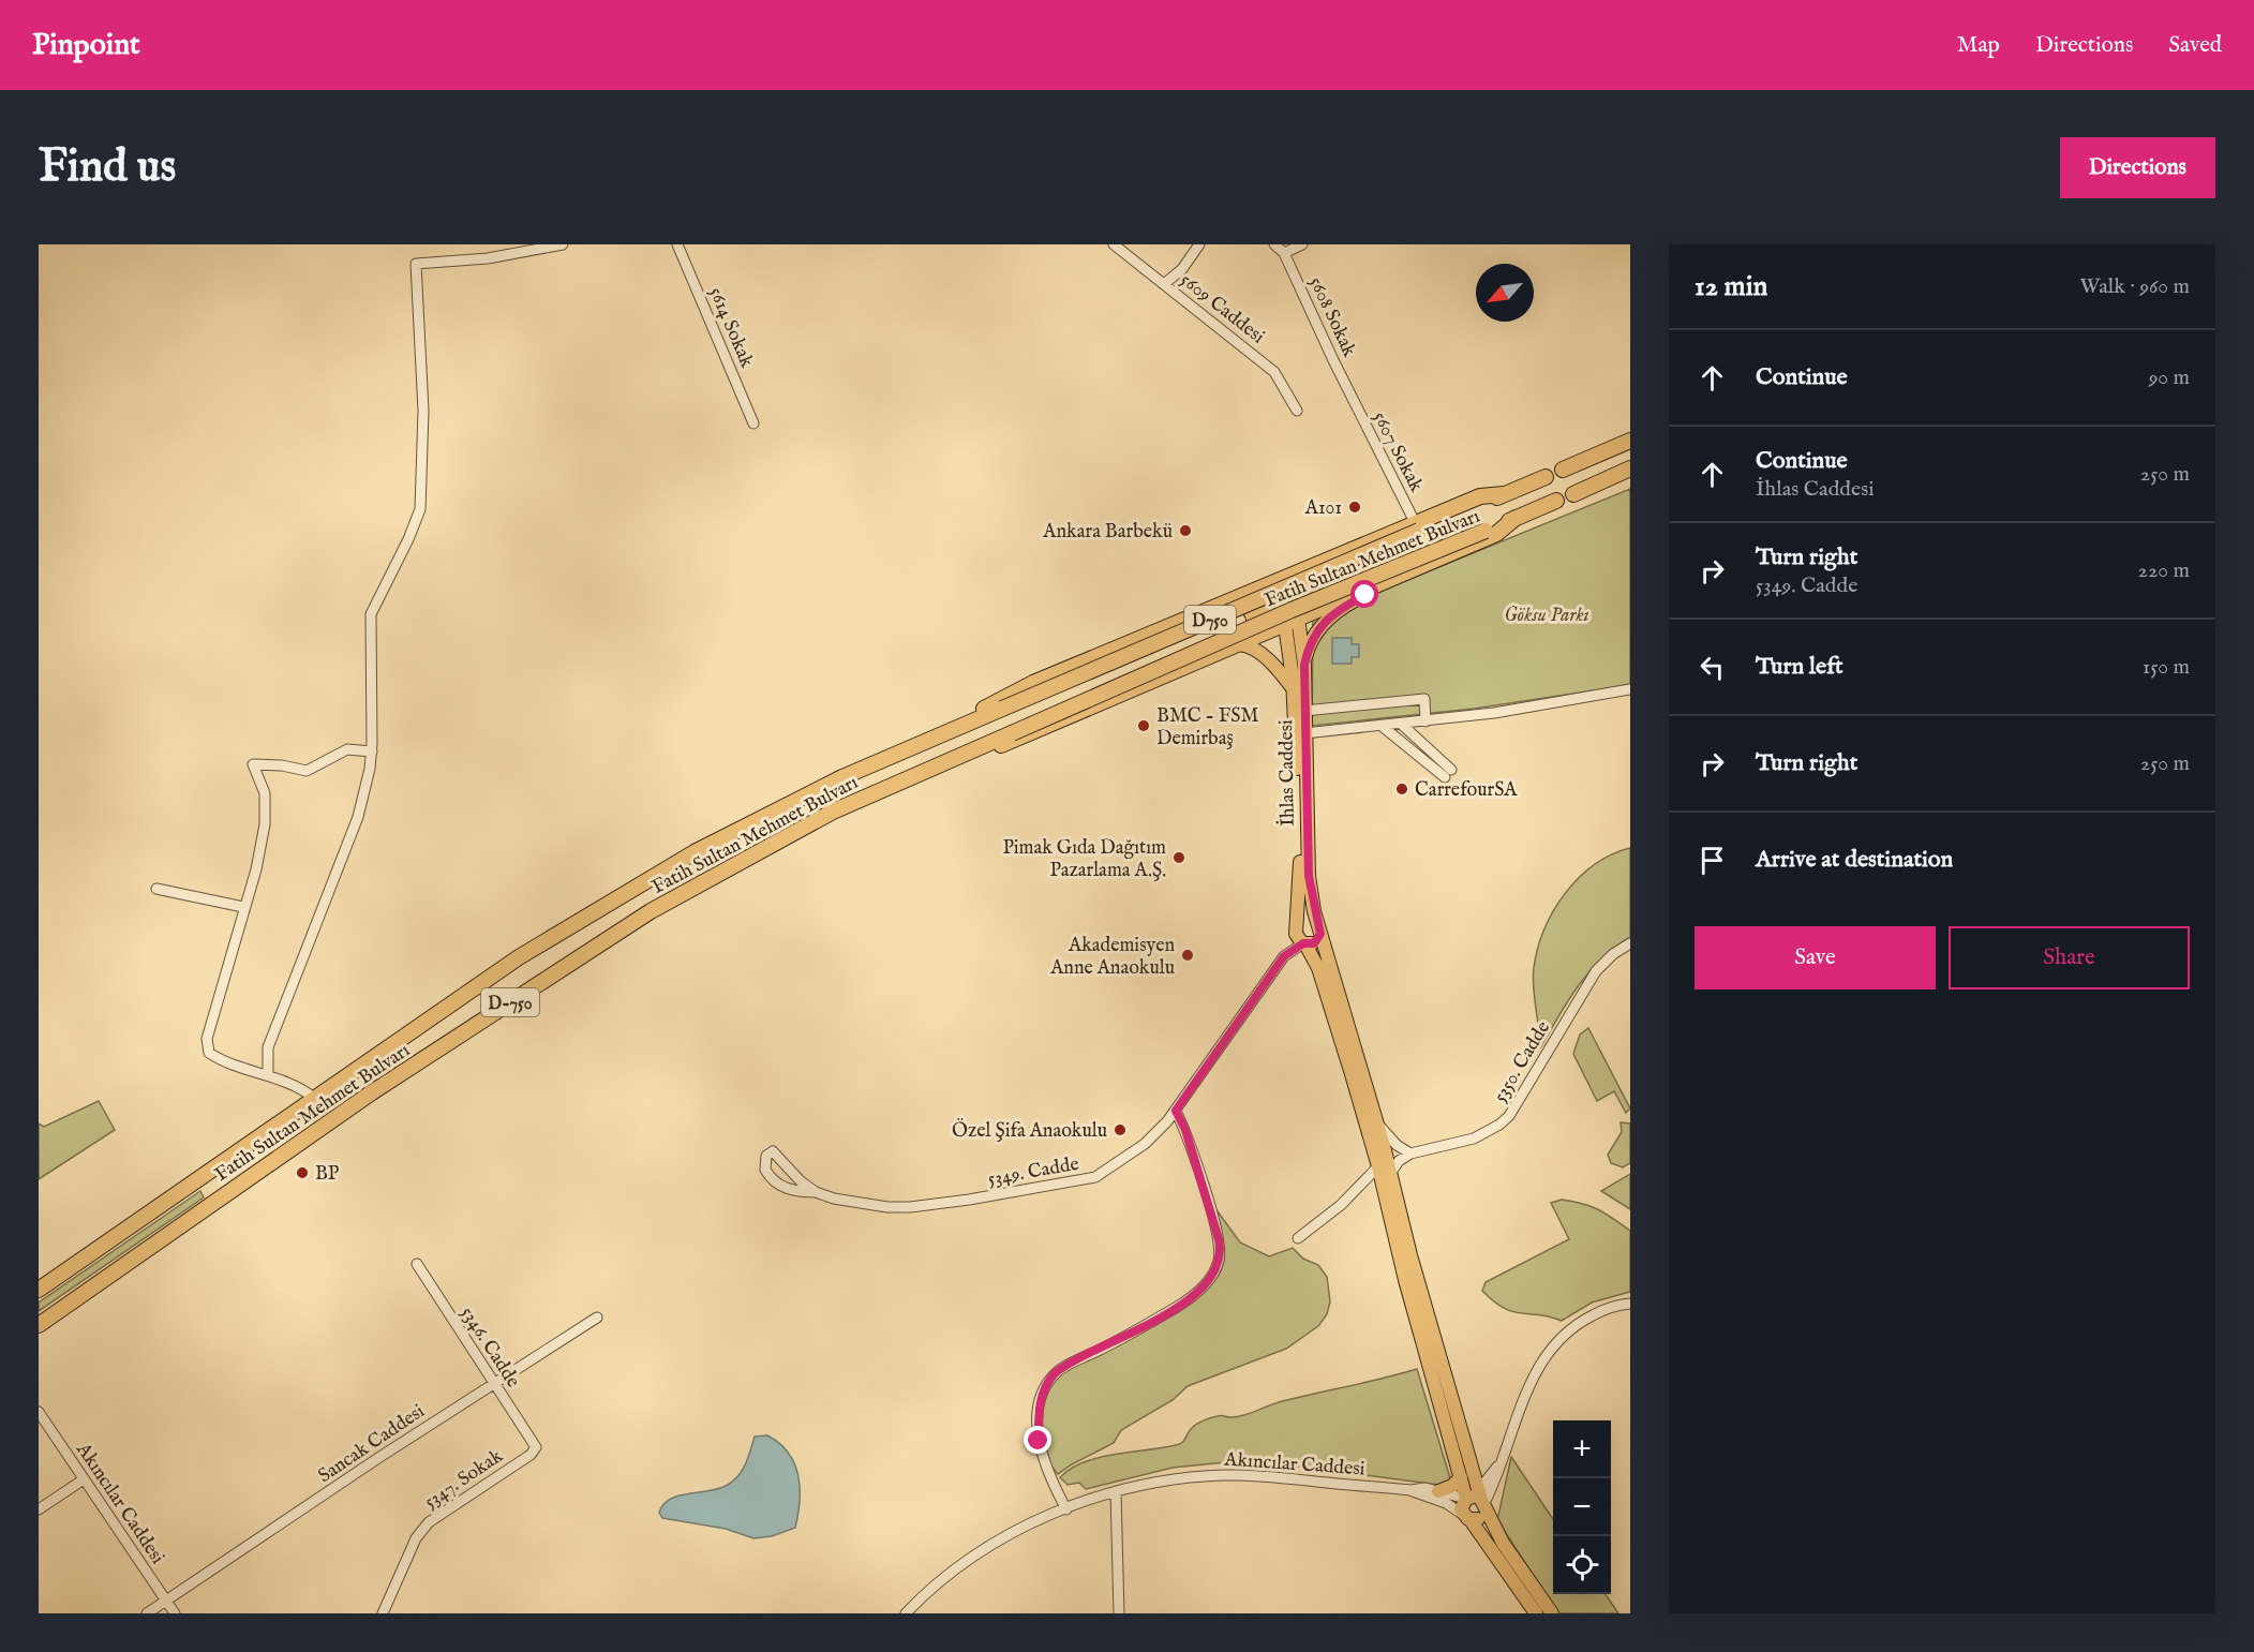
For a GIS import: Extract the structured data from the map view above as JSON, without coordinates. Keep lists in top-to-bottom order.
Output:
{
  "streets": {
    "highway": ["Fatih Sultan Mehmet Bulvarı", "D750", "D-750"],
    "main road": ["İhlas Caddesi"],
    "street": [
      "5609 Caddesi",
      "5608 Sokak",
      "5614 Sokak",
      "5607 Sokak",
      "5350. Cadde",
      "5349. Cadde",
      "5346. Cadde",
      "Sancak Caddesi",
      "Akıncılar Caddesi",
      "5347. Sokak"
    ]
  },
  "crossings": [
    ["5608 Sokak", "5607 Sokak"],
    ["İhlas Caddesi", "5349. Cadde"],
    ["5346. Cadde", "Sancak Caddesi"],
    ["5346. Cadde", "5347. Sokak"],
    ["Sancak Caddesi", "Akıncılar Caddesi"]
  ],
  "parks": ["Göksu Parkı"],
  "places": [
    "A101",
    "Ankara Barbekü",
    "BMC - FSM Demirbaş",
    "CarrefourSA",
    "Pimak Gıda Dağıtım Pazarlama A.Ş.",
    "Akademisyen Anne Anaokulu",
    "Özel Şifa Anaokulu",
    "BP"
  ],
  "north": "bottom left",
  "page": {
    "header": "Pinpoint",
    "nav": ["Map", "Directions", "Saved"],
    "buttons": [
      "Directions",
      ["Save", "Share"]
    ],
    "title": "Find us",
    "heading": ["12 min", "Walk · 960 m"],
    "list": [
      ["Continue", "90 m"],
      ["Continue", "İhlas Caddesi", "250 m"],
      ["Turn right", "5349. Cadde", "220 m"],
      ["Turn left", "150 m"],
      ["Turn right", "250 m"],
      "Arrive at destination"
    ],
    "map_buttons": ["+", "−"]
  }
}
